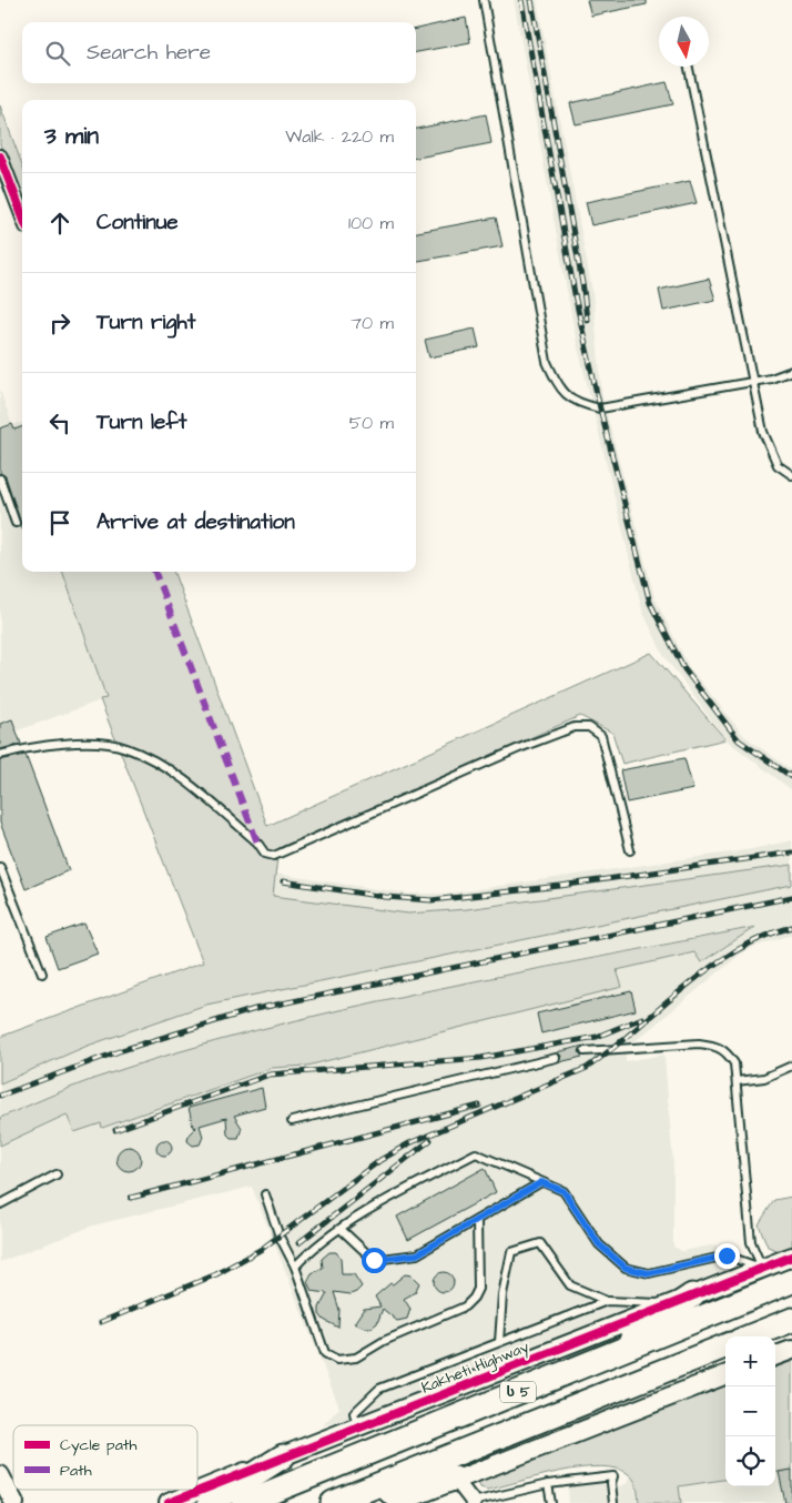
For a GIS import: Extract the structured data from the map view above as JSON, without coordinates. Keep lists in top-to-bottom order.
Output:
{
  "streets": {
    "highway": ["ს 5"],
    "street": ["Kakheti Highway"]
  },
  "legend": ["Cycle path", "Path"],
  "north": "bottom",
  "page": {
    "search": "Search here",
    "heading": ["3 min", "Walk · 220 m"],
    "list": [
      ["Continue", "100 m"],
      ["Turn right", "70 m"],
      ["Turn left", "50 m"],
      "Arrive at destination"
    ],
    "map_buttons": ["+", "−"]
  }
}
